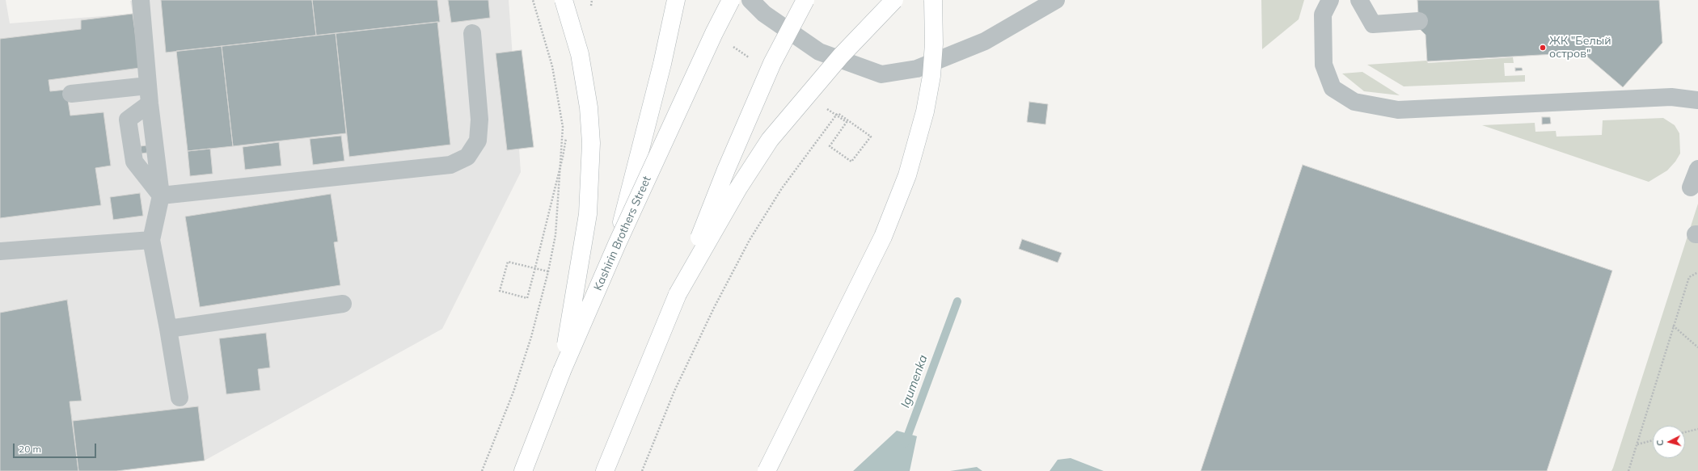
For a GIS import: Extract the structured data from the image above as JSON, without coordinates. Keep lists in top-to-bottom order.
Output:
{
  "streets": {
    "main road": ["Kashirin Brothers Street"]
  },
  "water": ["Igumenka"],
  "places": ["ЖК \"Белый остров\""],
  "scale_bar": "20 m",
  "north": "left"
}
